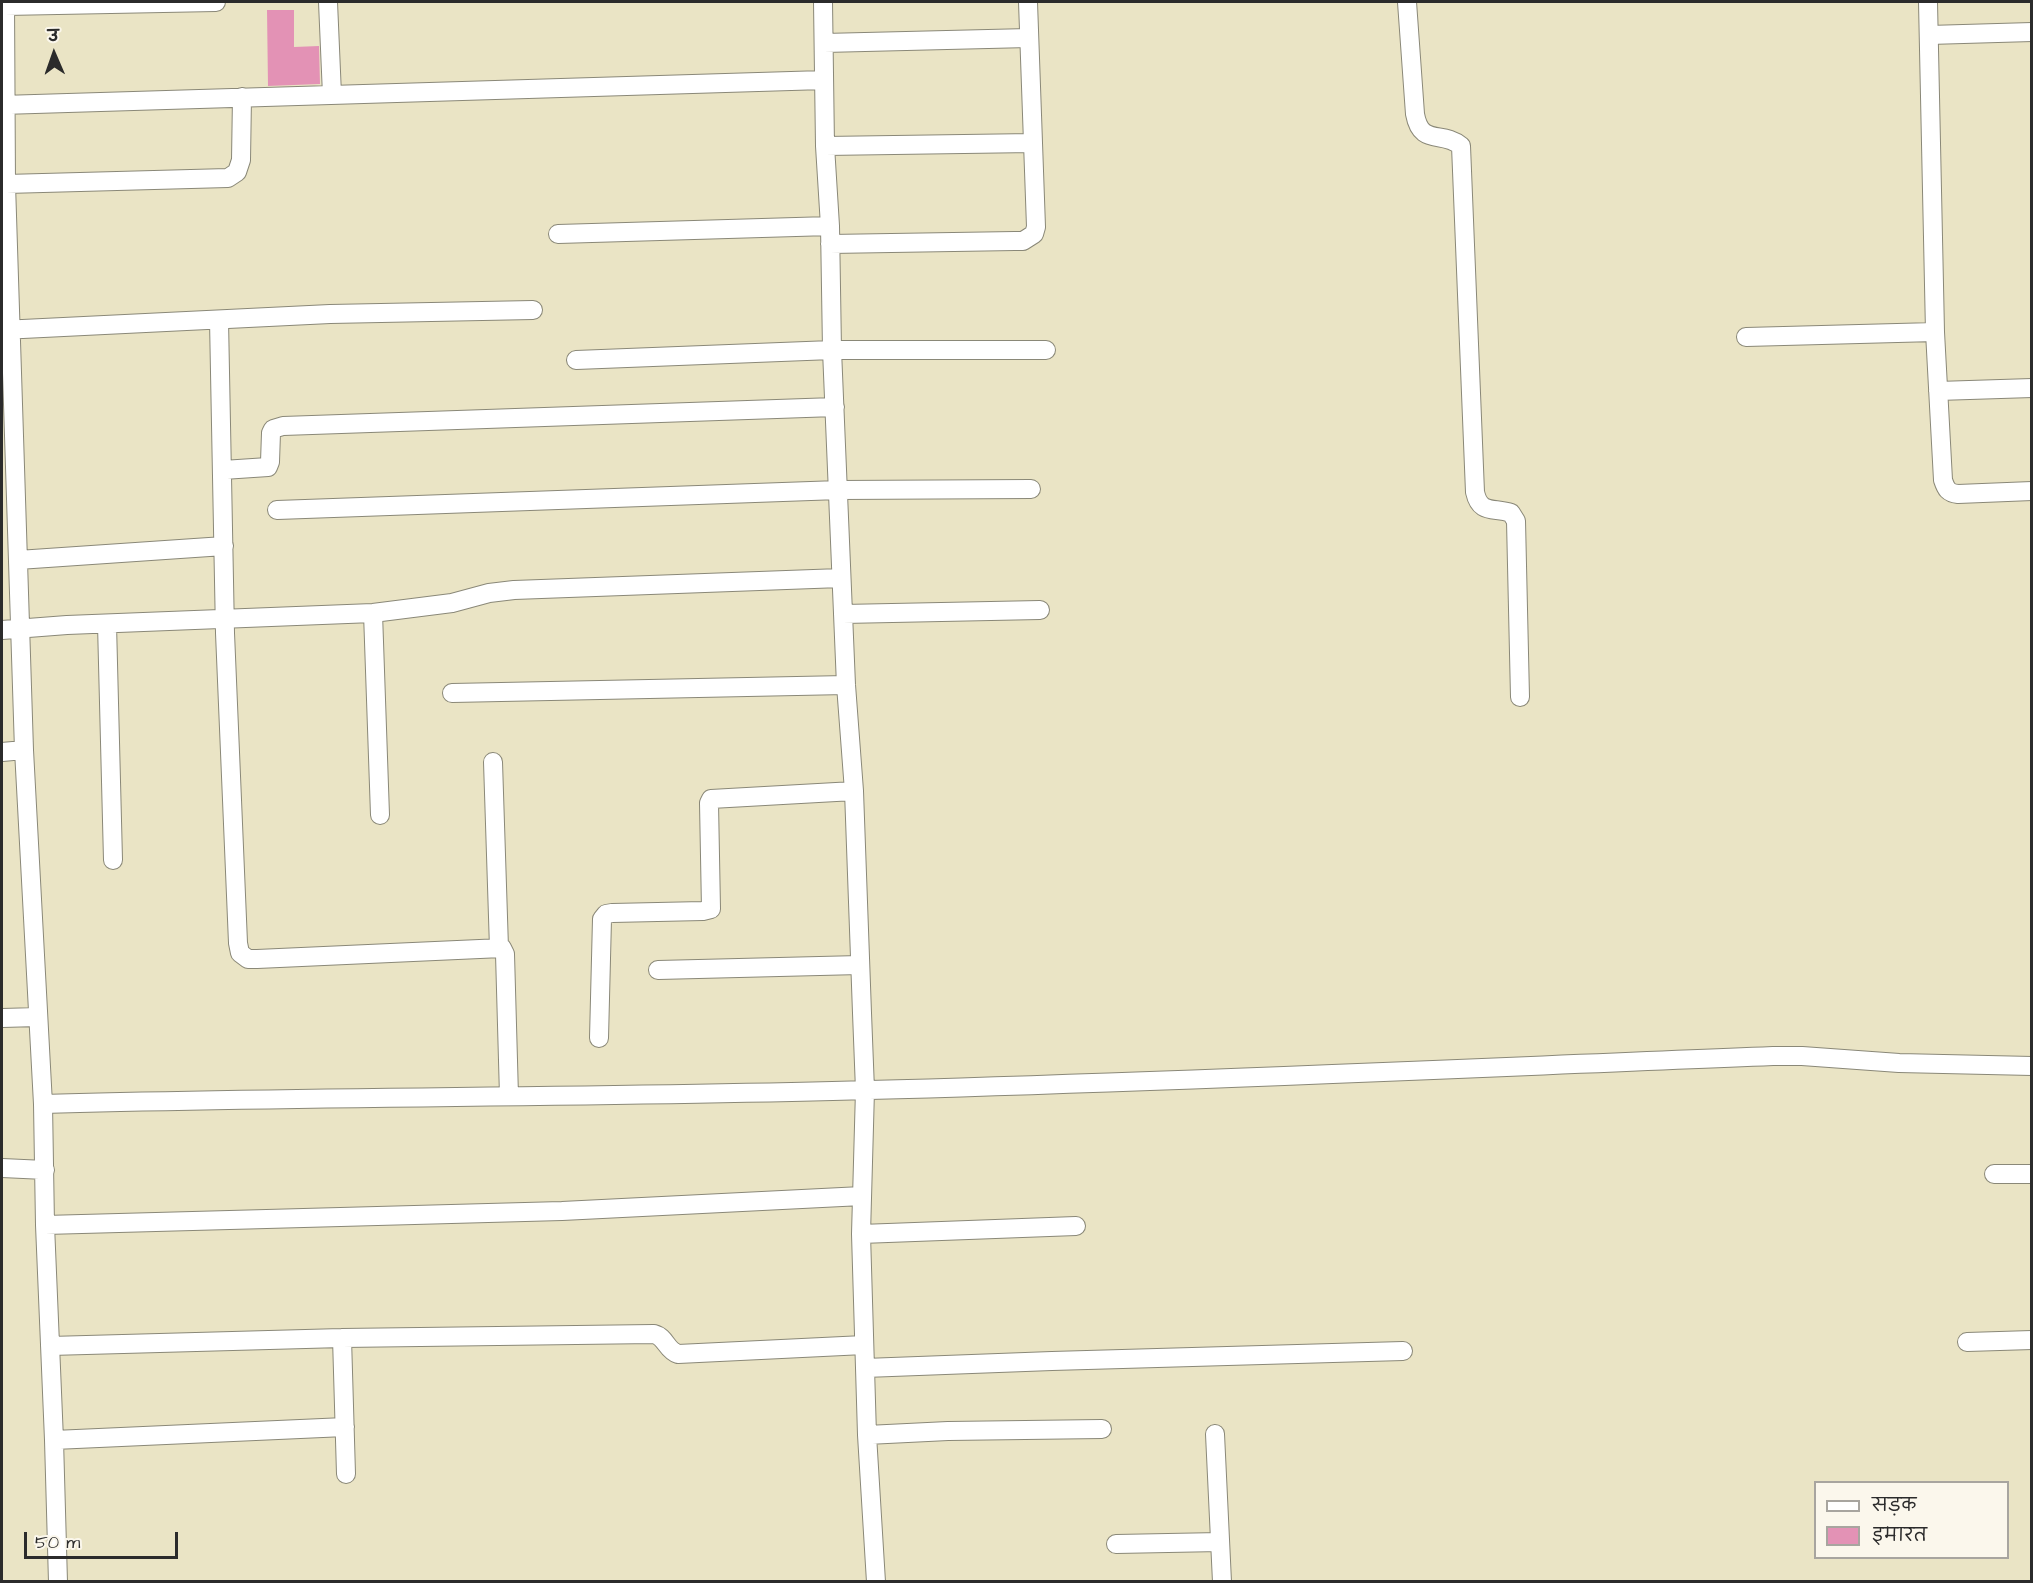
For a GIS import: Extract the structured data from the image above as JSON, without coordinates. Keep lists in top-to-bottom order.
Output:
{
  "legend": ["सड़क", "इमारत"],
  "scale_bar": "50 m",
  "north": "top"
}
